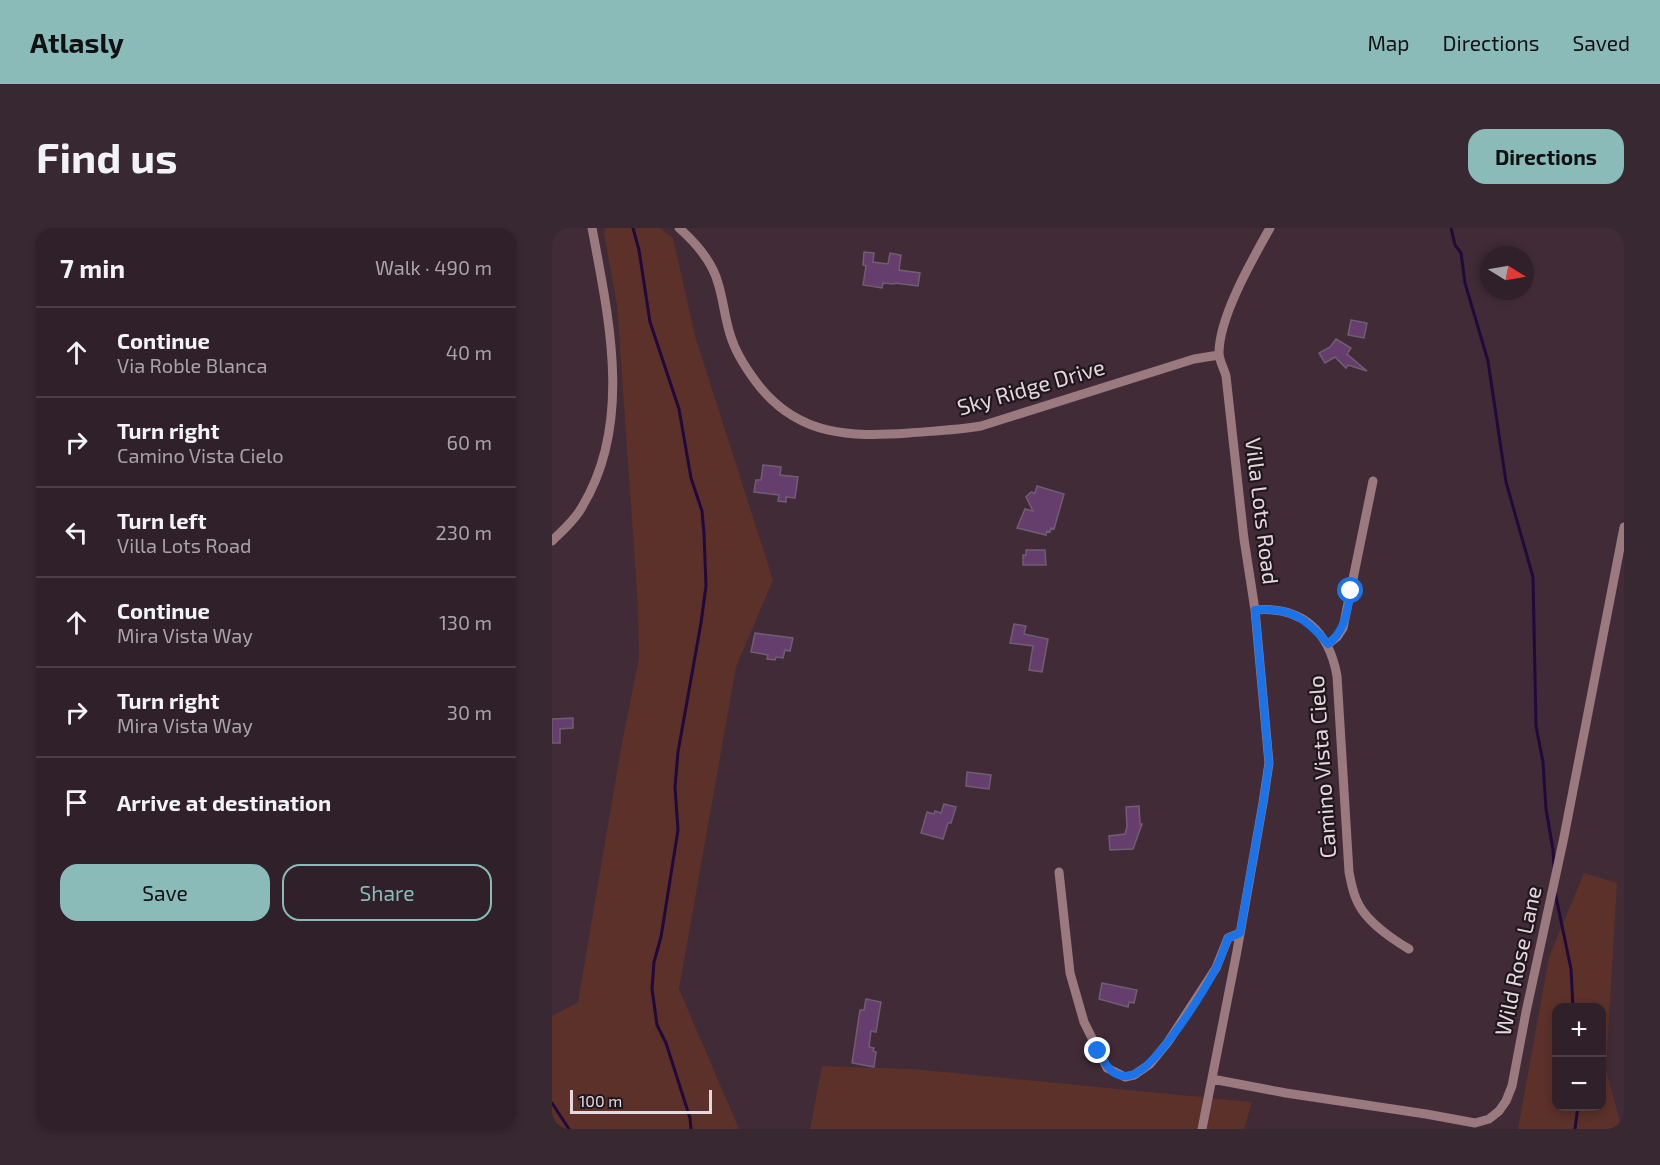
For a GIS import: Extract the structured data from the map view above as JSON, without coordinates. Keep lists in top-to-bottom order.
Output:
{
  "streets": {
    "street": [
      "Sky Ridge Drive",
      "Villa Lots Road",
      "Camino Vista Cielo",
      "Wild Rose Lane"
    ]
  },
  "crossings": [
    ["Sky Ridge Drive", "Villa Lots Road"],
    ["Villa Lots Road", "Camino Vista Cielo"],
    ["Villa Lots Road", "Wild Rose Lane"]
  ],
  "scale_bar": "100 m",
  "north": "right",
  "page": {
    "header": "Atlasly",
    "nav": ["Map", "Directions", "Saved"],
    "buttons": [
      "Directions",
      ["Save", "Share"]
    ],
    "title": "Find us",
    "heading": ["7 min", "Walk · 490 m"],
    "list": [
      ["Continue", "Via Roble Blanca", "40 m"],
      ["Turn right", "Camino Vista Cielo", "60 m"],
      ["Turn left", "Villa Lots Road", "230 m"],
      ["Continue", "Mira Vista Way", "130 m"],
      ["Turn right", "Mira Vista Way", "30 m"],
      "Arrive at destination"
    ],
    "map_buttons": ["+", "−"],
    "scale": "100 m"
  }
}
